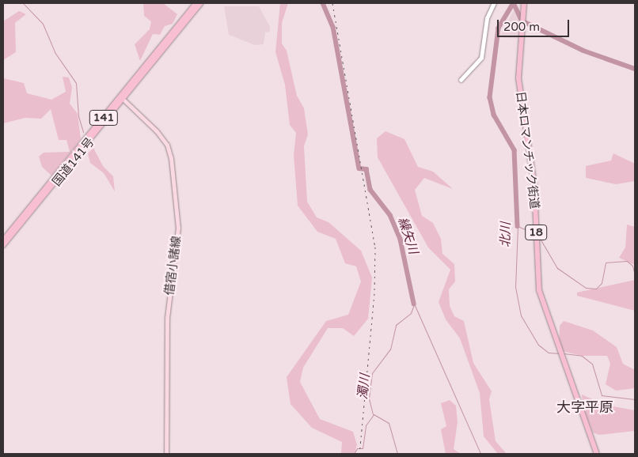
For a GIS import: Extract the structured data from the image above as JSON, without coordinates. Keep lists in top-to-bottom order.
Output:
{
  "streets": {
    "highway": [
      "141",
      "日本ロマンチック街道",
      "国道141号",
      "18"
    ],
    "main road": ["借宿小諸線"]
  },
  "crossings": [
    ["国道141号", "借宿小諸線"]
  ],
  "districts": ["大字平原"],
  "water": ["北川", "繰矢川", "濁川"],
  "scale_bar": "200 m"
}
